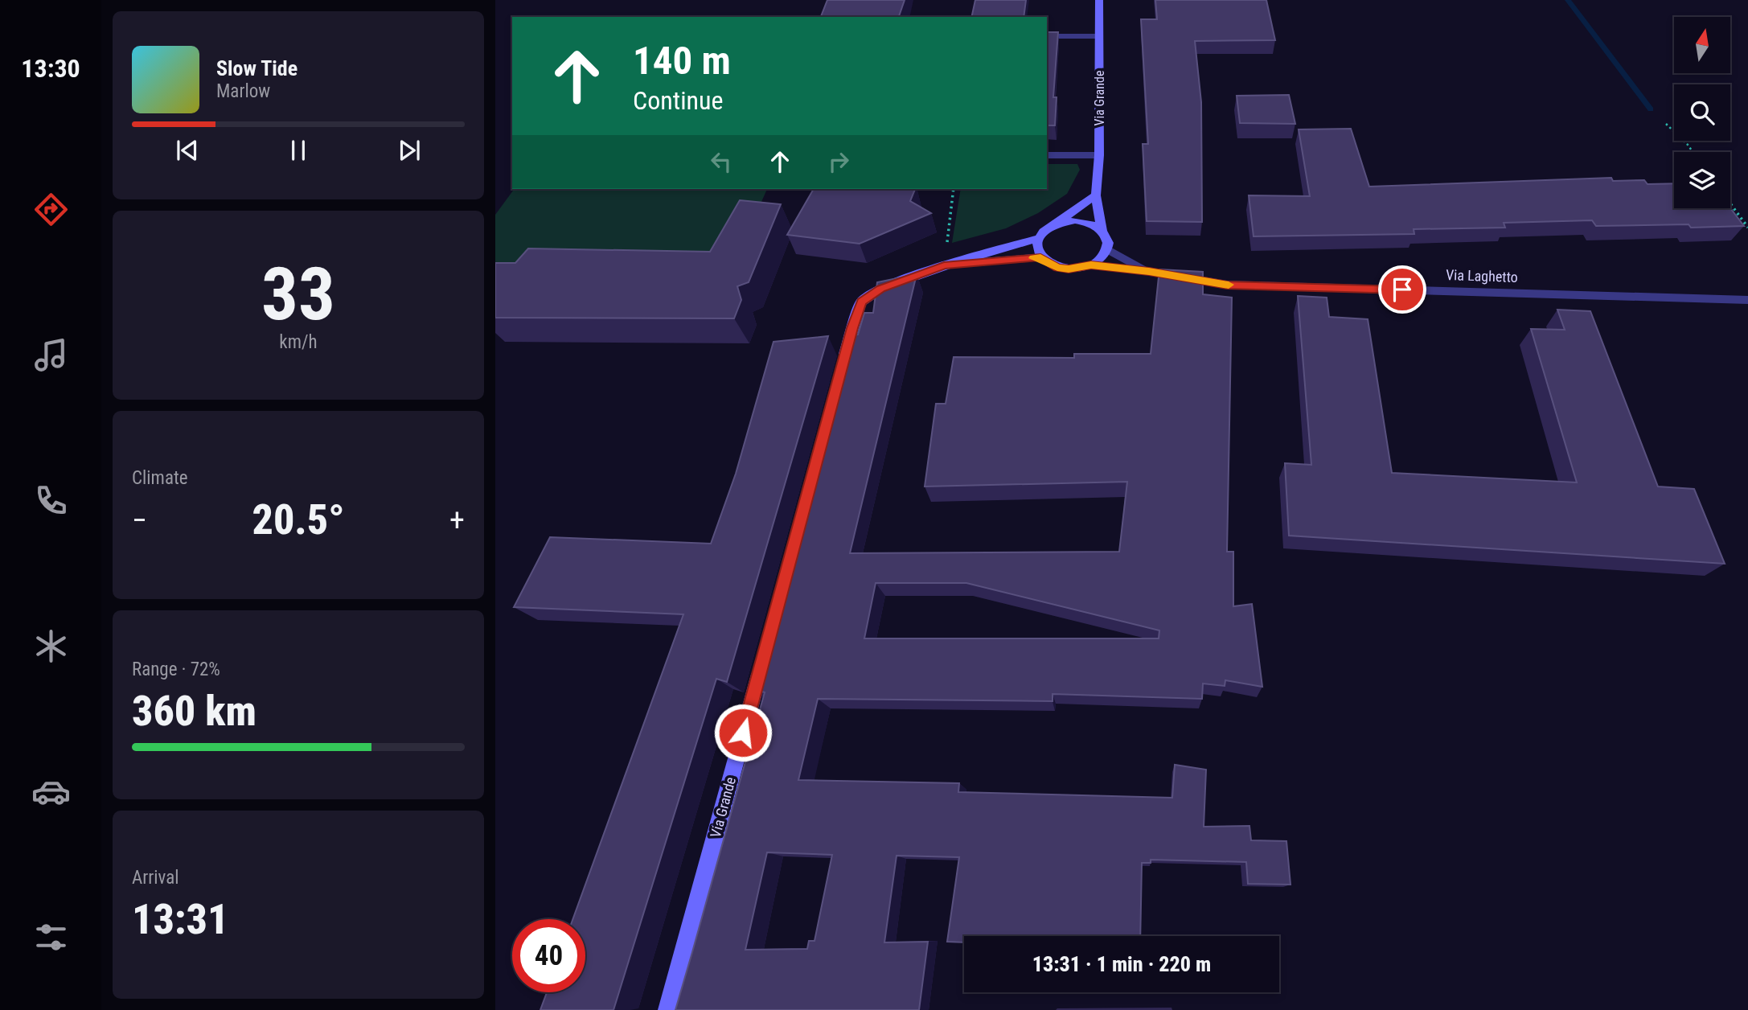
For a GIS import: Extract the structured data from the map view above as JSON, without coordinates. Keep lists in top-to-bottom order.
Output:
{
  "streets": {
    "street": ["Via Grande", "Via Laghetto"]
  },
  "crossings": [
    ["Via Grande", "Via Laghetto"]
  ],
  "north": "top",
  "page": {
    "tabs": "13:30",
    "turn": ["140 m", "Continue"],
    "song": ["Slow Tide", "Marlow"],
    "tile": [
      ["33", "km/h"],
      "Climate",
      ["Range · 72%", "360 km"],
      ["Arrival", "13:31"]
    ],
    "heat": ["−", "20.5°", "+"],
    "limit": "40",
    "trip": "13:31 · 1 min · 220 m"
  }
}
